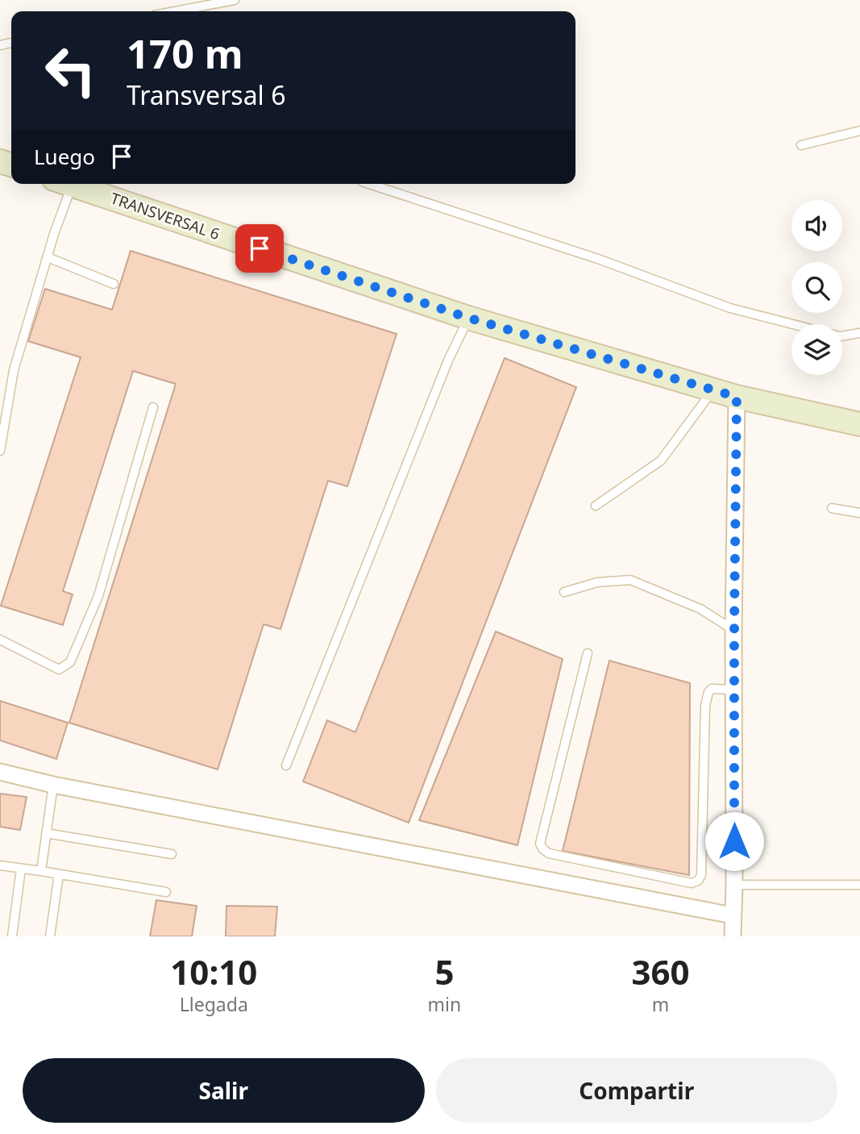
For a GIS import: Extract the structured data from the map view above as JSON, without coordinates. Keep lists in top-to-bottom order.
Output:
{
  "streets": {
    "street": ["TRANSVERSAL 6"]
  },
  "page": {
    "turn": ["170 m", "Transversal 6"],
    "then": "Luego",
    "eta": [
      "10:10",
      "Llegada",
      "5",
      "min",
      "360",
      "m"
    ],
    "buttons": ["Salir", "Compartir"]
  }
}
